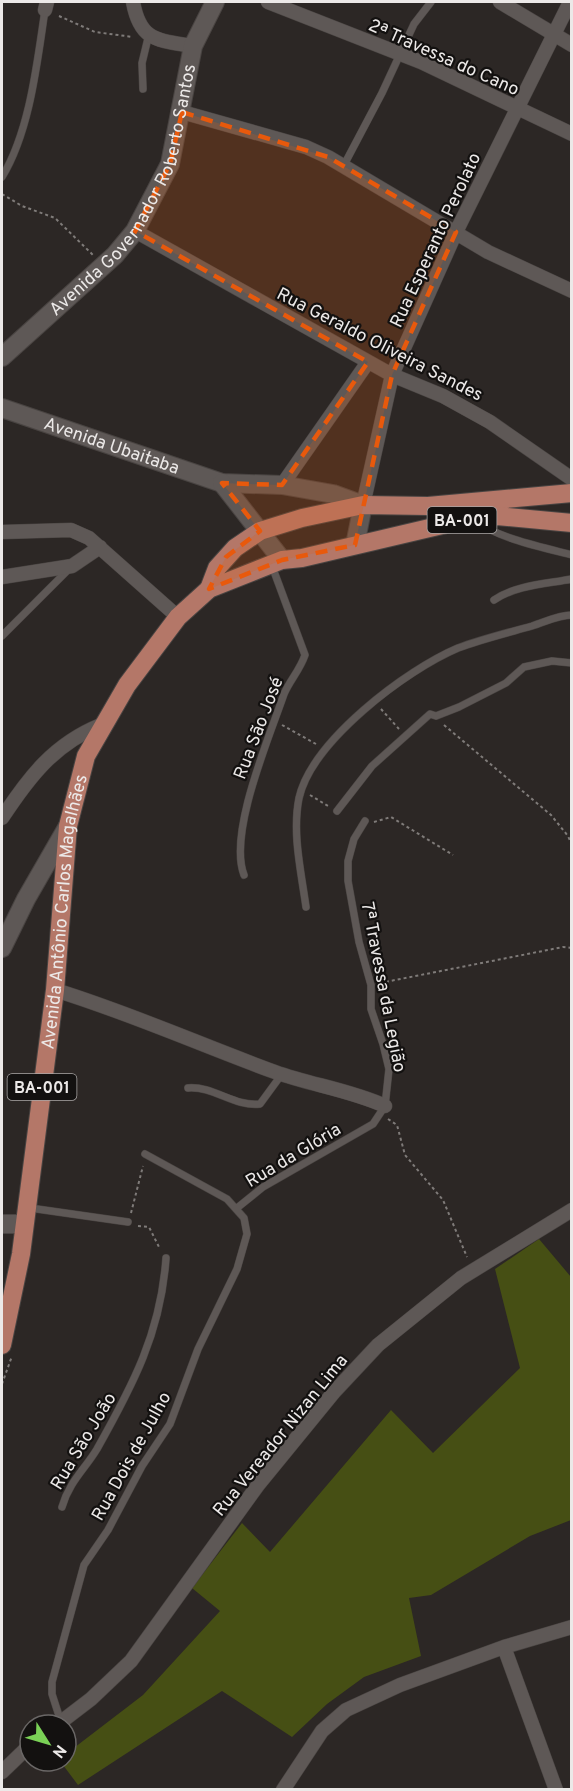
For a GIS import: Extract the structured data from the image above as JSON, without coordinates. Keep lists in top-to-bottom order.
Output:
{
  "streets": {
    "main road": [
      "Avenida Governador Roberto Santos",
      "Avenida Ubaitaba",
      "BA-001",
      "Avenida Antônio Carlos Magalhães"
    ],
    "street": [
      "2ª Travessa do Cano",
      "Rua Esperanto Perolato",
      "Rua Geraldo Oliveira Sandes",
      "Rua Vereador Nizan Lima"
    ],
    "lane": [
      "Rua São José",
      "7ª Travessa da Legião",
      "Rua da Glória",
      "Rua São João",
      "Rua Dois de Julho"
    ]
  },
  "crossings": [
    ["2ª Travessa do Cano", "Rua Esperanto Perolato"],
    ["Avenida Governador Roberto Santos", "Rua Geraldo Oliveira Sandes"],
    ["Rua Esperanto Perolato", "Rua Geraldo Oliveira Sandes"],
    ["Rua Esperanto Perolato", "Avenida Ubaitaba"],
    ["Avenida Ubaitaba", "Avenida Antônio Carlos Magalhães"],
    ["BA-001", "Rua São José"],
    ["BA-001", "Avenida Antônio Carlos Magalhães"],
    ["Rua São José", "Avenida Antônio Carlos Magalhães"],
    ["7ª Travessa da Legião", "Rua da Glória"],
    ["Rua da Glória", "Rua Dois de Julho"]
  ],
  "north": "bottom right"
}
